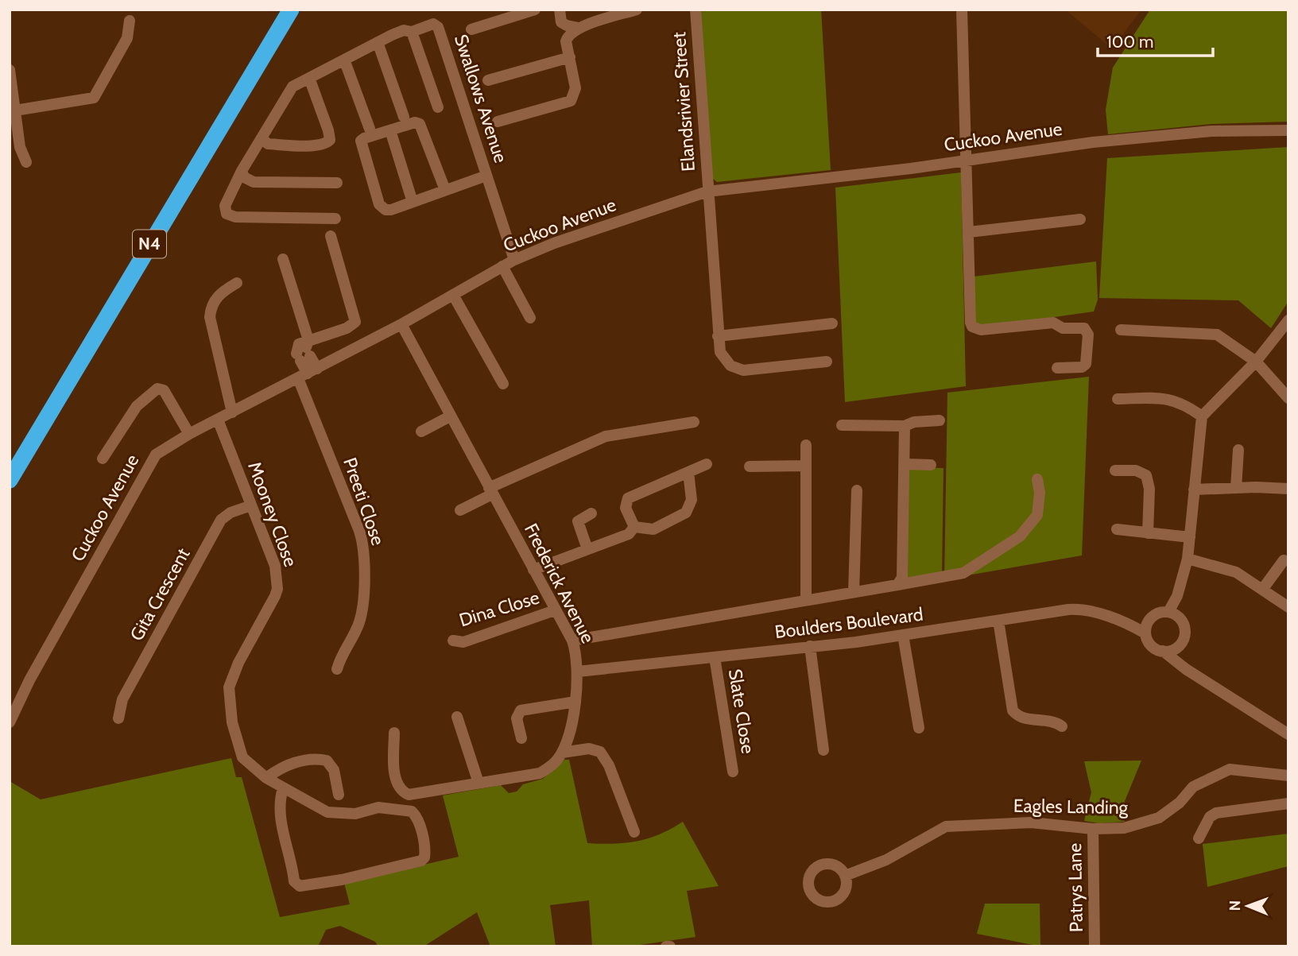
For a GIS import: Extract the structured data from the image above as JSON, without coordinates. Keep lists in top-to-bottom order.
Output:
{
  "streets": {
    "highway": ["N4"],
    "street": [
      "Swallows Avenue",
      "Elandsrivier Street",
      "Cuckoo Avenue",
      "Preeti Close",
      "Mooney Close",
      "Frederick Avenue",
      "Gita Crescent",
      "Dina Close",
      "Boulders Boulevard",
      "Slate Close",
      "Eagles Landing",
      "Patrys Lane"
    ]
  },
  "crossings": [
    ["Swallows Avenue", "Cuckoo Avenue"],
    ["Elandsrivier Street", "Cuckoo Avenue"],
    ["Cuckoo Avenue", "Preeti Close"],
    ["Cuckoo Avenue", "Mooney Close"],
    ["Cuckoo Avenue", "Frederick Avenue"],
    ["Mooney Close", "Gita Crescent"],
    ["Frederick Avenue", "Dina Close"],
    ["Frederick Avenue", "Boulders Boulevard"],
    ["Boulders Boulevard", "Slate Close"],
    ["Eagles Landing", "Patrys Lane"]
  ],
  "scale_bar": "100 m",
  "north": "left"
}
